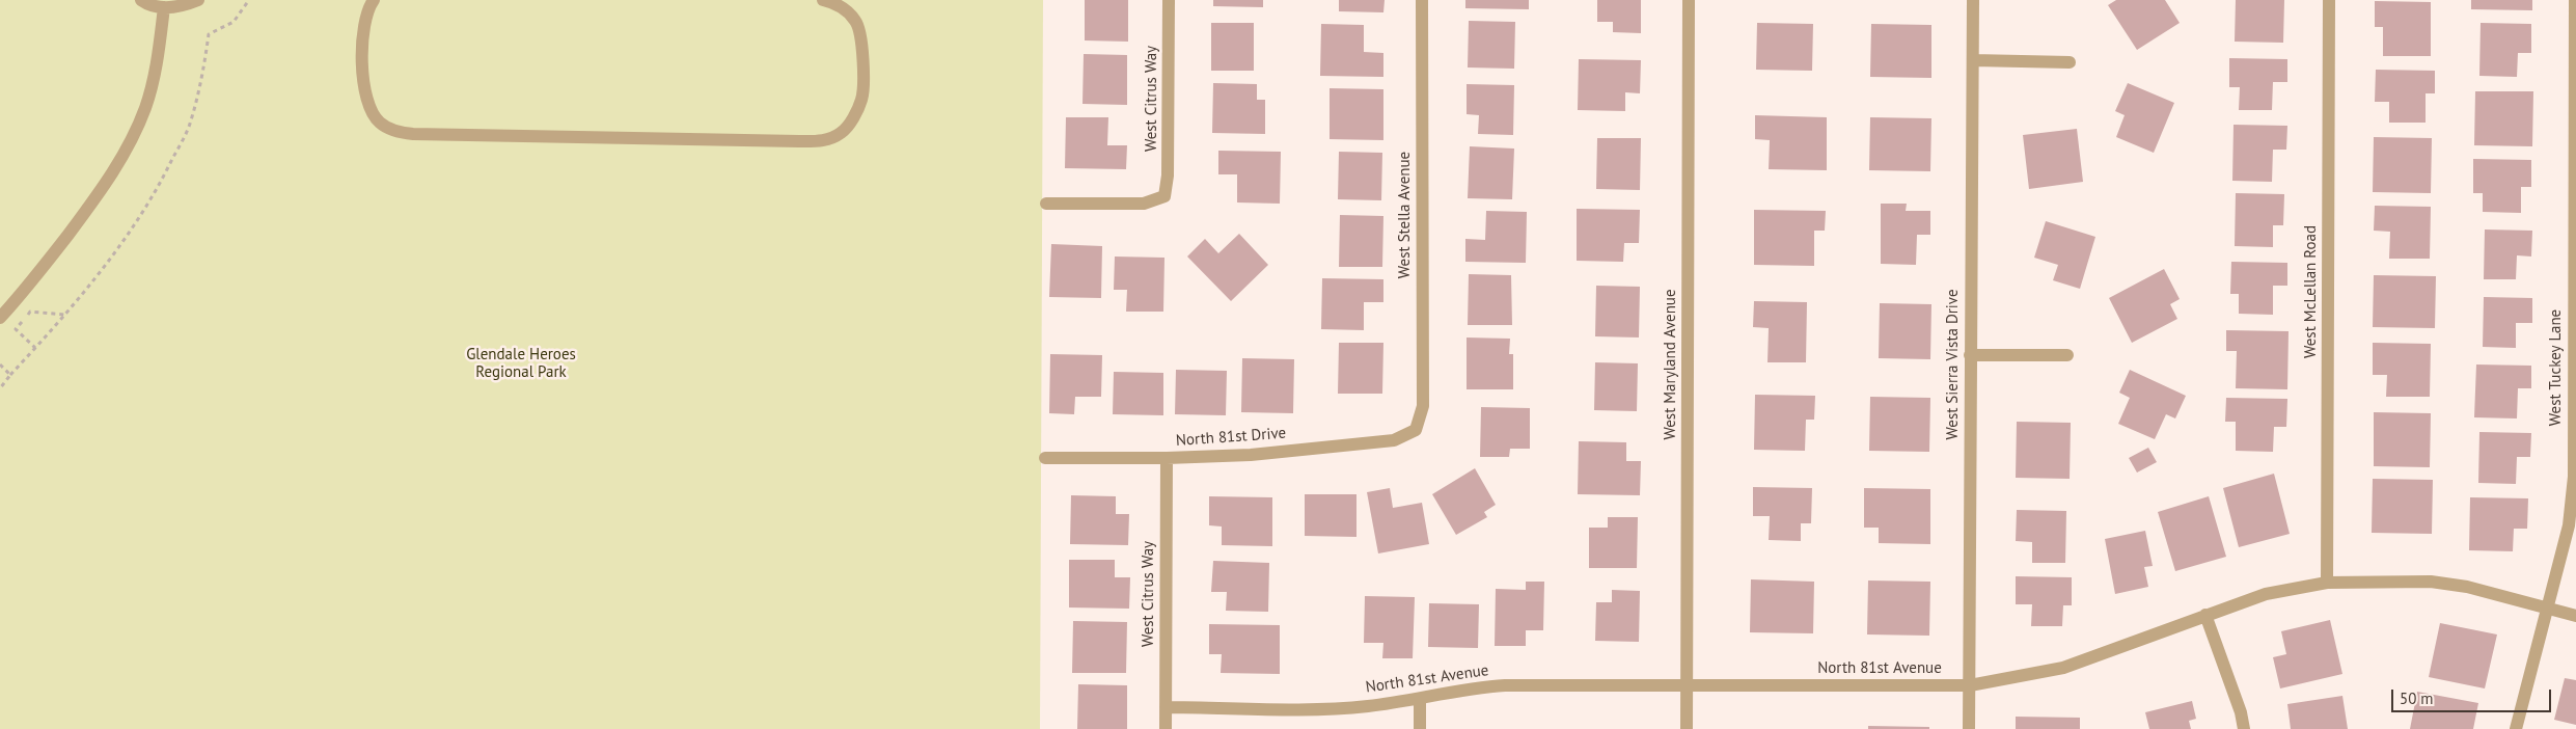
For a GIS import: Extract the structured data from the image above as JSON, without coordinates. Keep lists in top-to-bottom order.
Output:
{
  "streets": {
    "street": [
      "West Citrus Way",
      "West Stella Avenue",
      "West McLellan Road",
      "West Maryland Avenue",
      "West Sierra Vista Drive",
      "West Tuckey Lane",
      "North 81st Drive",
      "North 81st Avenue"
    ]
  },
  "crossings": [
    ["West Citrus Way", "North 81st Drive"],
    ["West Citrus Way", "North 81st Avenue"],
    ["West Stella Avenue", "North 81st Drive"],
    ["West McLellan Road", "North 81st Avenue"],
    ["West Maryland Avenue", "North 81st Avenue"],
    ["West Sierra Vista Drive", "North 81st Avenue"],
    ["West Tuckey Lane", "North 81st Avenue"]
  ],
  "parks": ["Glendale Heroes Regional Park"],
  "scale_bar": "50 m"
}
